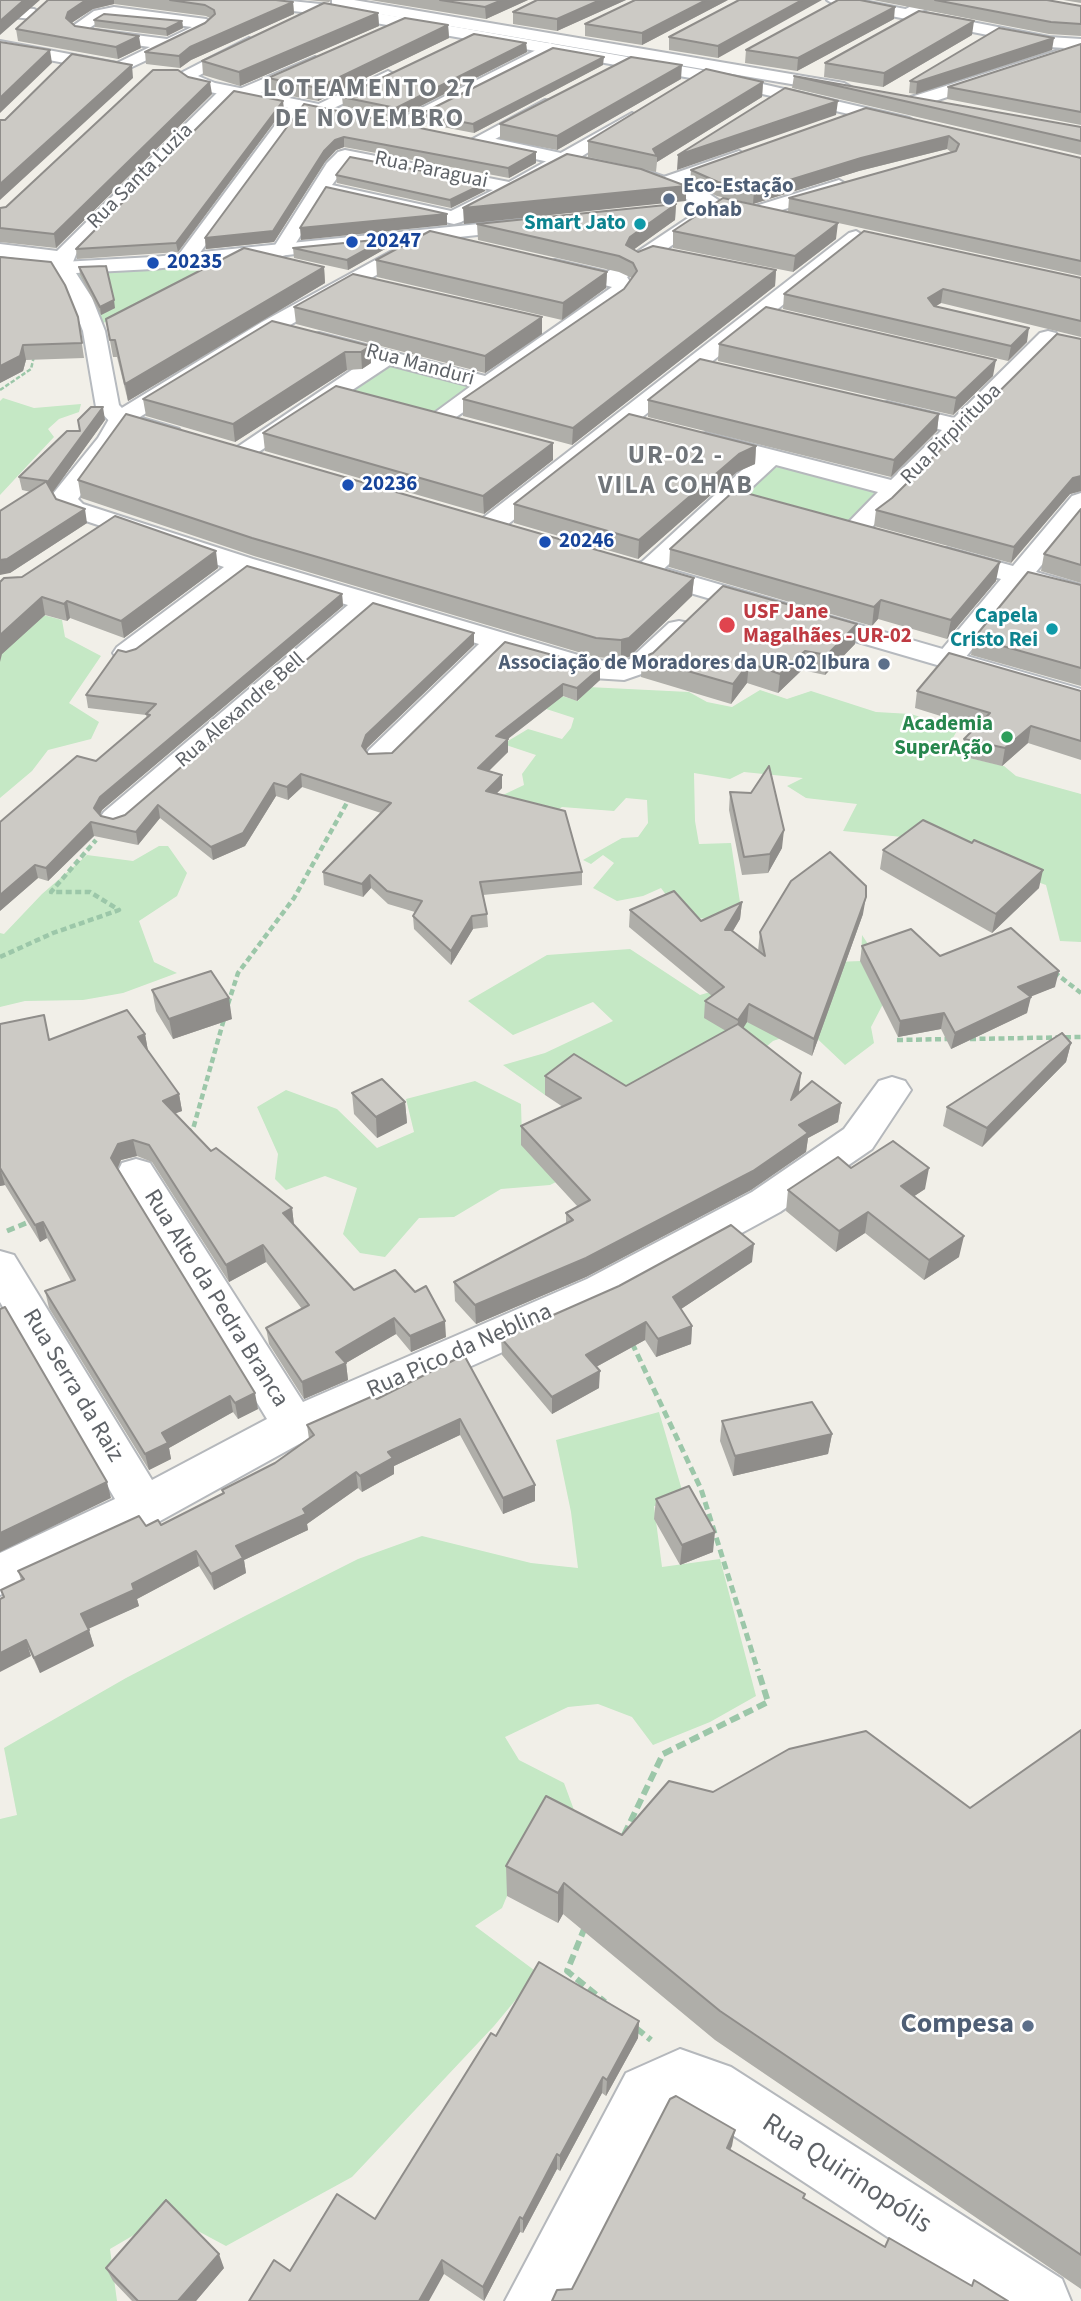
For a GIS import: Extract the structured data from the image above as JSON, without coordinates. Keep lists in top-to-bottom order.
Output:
{
  "streets": {
    "street": [
      "Rua Paraguai",
      "Rua Santa Luzia",
      "Rua Manduri",
      "Rua Pirpirituba",
      "Rua Alexandre Bell",
      "Rua Alto da Pedra Branca",
      "Rua Pico da Neblina",
      "Rua Serra da Raiz",
      "Rua Quirinopólis"
    ]
  },
  "crossings": [
    ["Rua Alto da Pedra Branca", "Rua Pico da Neblina"],
    ["Rua Pico da Neblina", "Rua Serra da Raiz"]
  ],
  "districts": ["LOTEAMENTO 27 DE NOVEMBRO", "UR-02 - VILA COHAB"],
  "places": [
    "Eco-Estação Cohab",
    "Smart Jato",
    "20247",
    "20235",
    "20236",
    "20246",
    "USF Jane Magalhães - UR-02",
    "Capela Cristo Rei",
    "Associação de Moradores da UR-02 Ibura",
    "Academia SuperAção",
    "Compesa"
  ]
}
